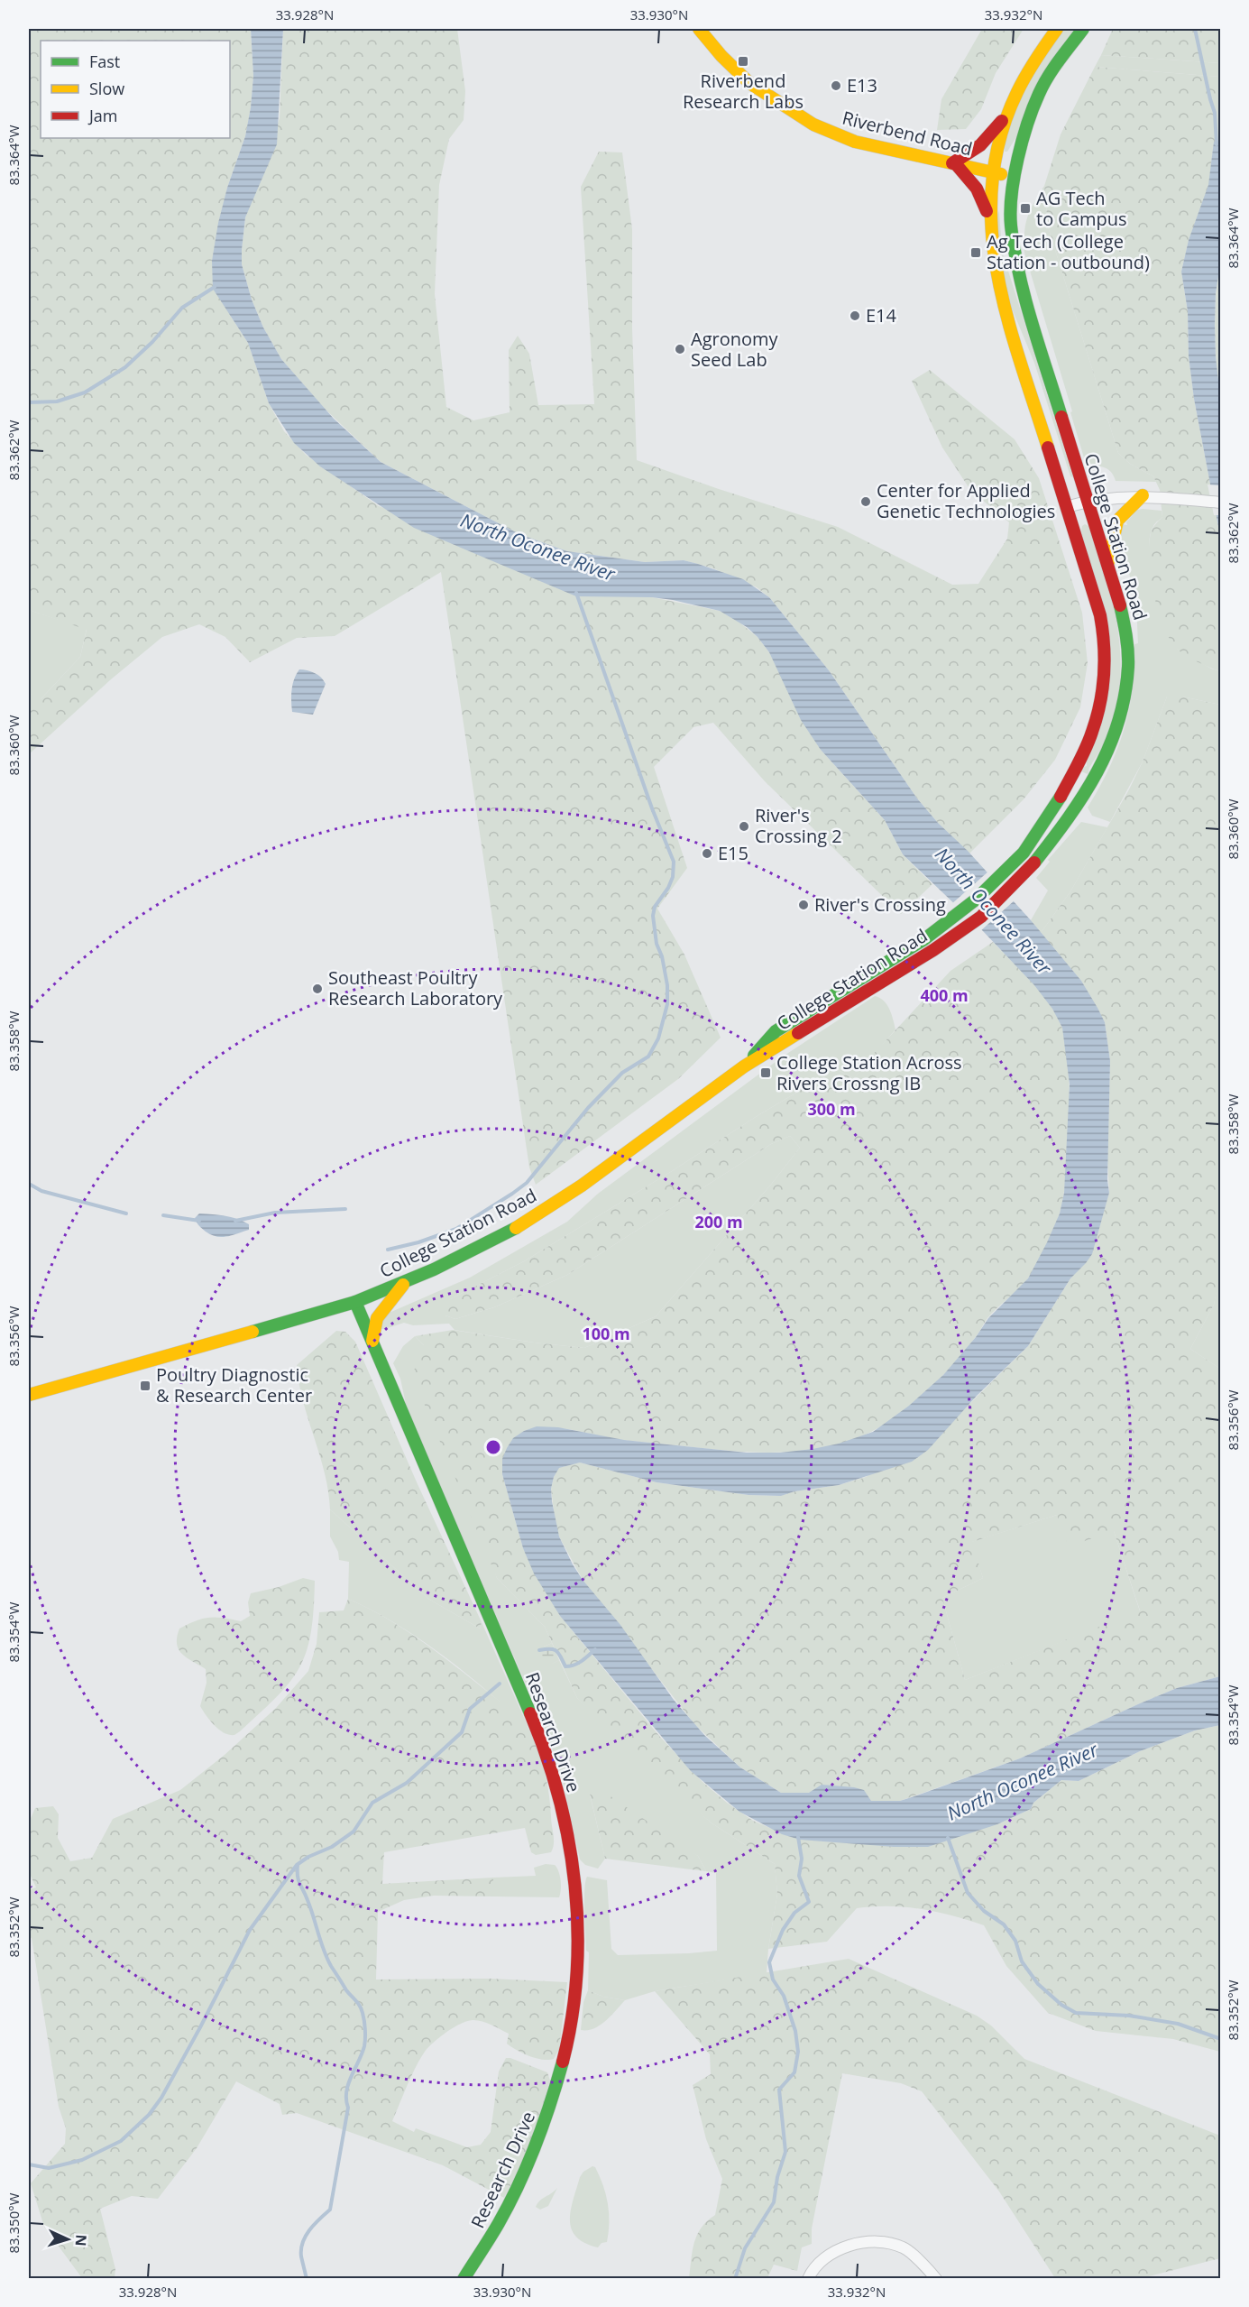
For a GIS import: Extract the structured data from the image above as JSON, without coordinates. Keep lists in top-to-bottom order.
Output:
{
  "streets": {
    "main road": ["Riverbend Road", "College Station Road", "Research Drive"]
  },
  "crossings": [
    ["Riverbend Road", "College Station Road"],
    ["College Station Road", "Research Drive"]
  ],
  "water": ["North Oconee River"],
  "places": {
    "transit": [
      "Riverbend Research Labs",
      "AG Tech to Campus",
      "Ag Tech (College Station - outbound)",
      "College Station Across Rivers Crossng IB",
      "Poultry Diagnostic & Research Center"
    ],
    "other": [
      "E13",
      "E14",
      "Agronomy Seed Lab",
      "Center for Applied Genetic Technologies",
      "River's Crossing 2",
      "E15",
      "River's Crossing",
      "Southeast Poultry Research Laboratory"
    ]
  },
  "legend": ["Fast", "Slow", "Jam"],
  "north": "right",
  "coordinates": [
    "33.928°N",
    "33.930°N",
    "33.932°N",
    "83.364°W",
    "83.362°W",
    "83.360°W",
    "83.358°W",
    "83.356°W",
    "83.354°W",
    "83.352°W",
    "83.350°W"
  ],
  "rings": [
    "400 m",
    "300 m",
    "200 m",
    "100 m"
  ]
}
